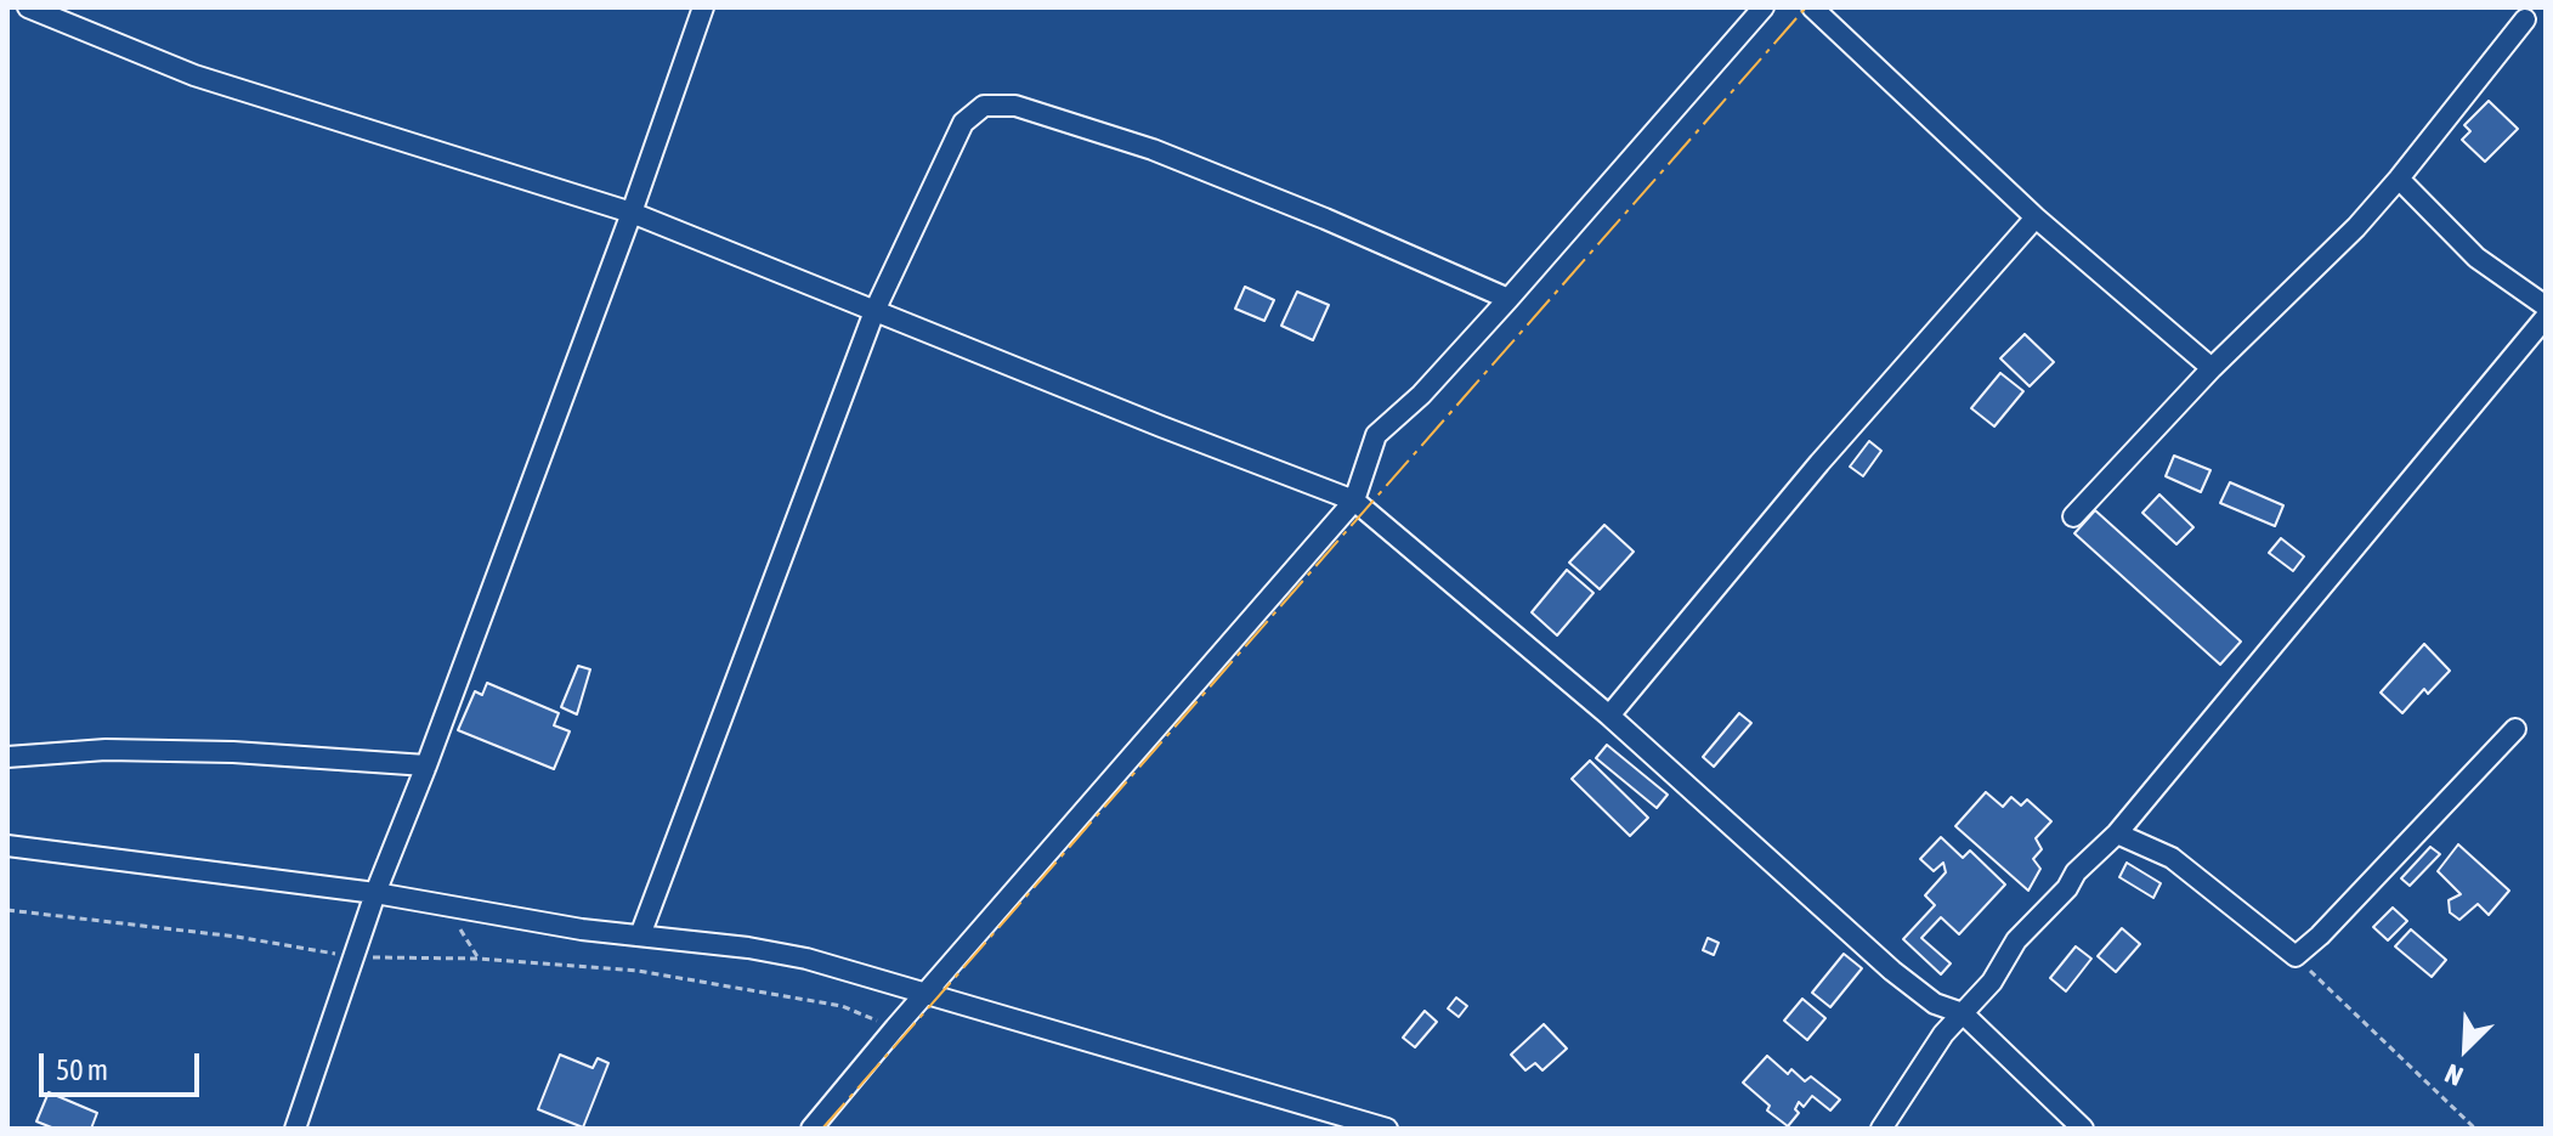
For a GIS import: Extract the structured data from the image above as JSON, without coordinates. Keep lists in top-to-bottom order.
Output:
{
  "scale_bar": "50 m",
  "north": "bottom left"
}
